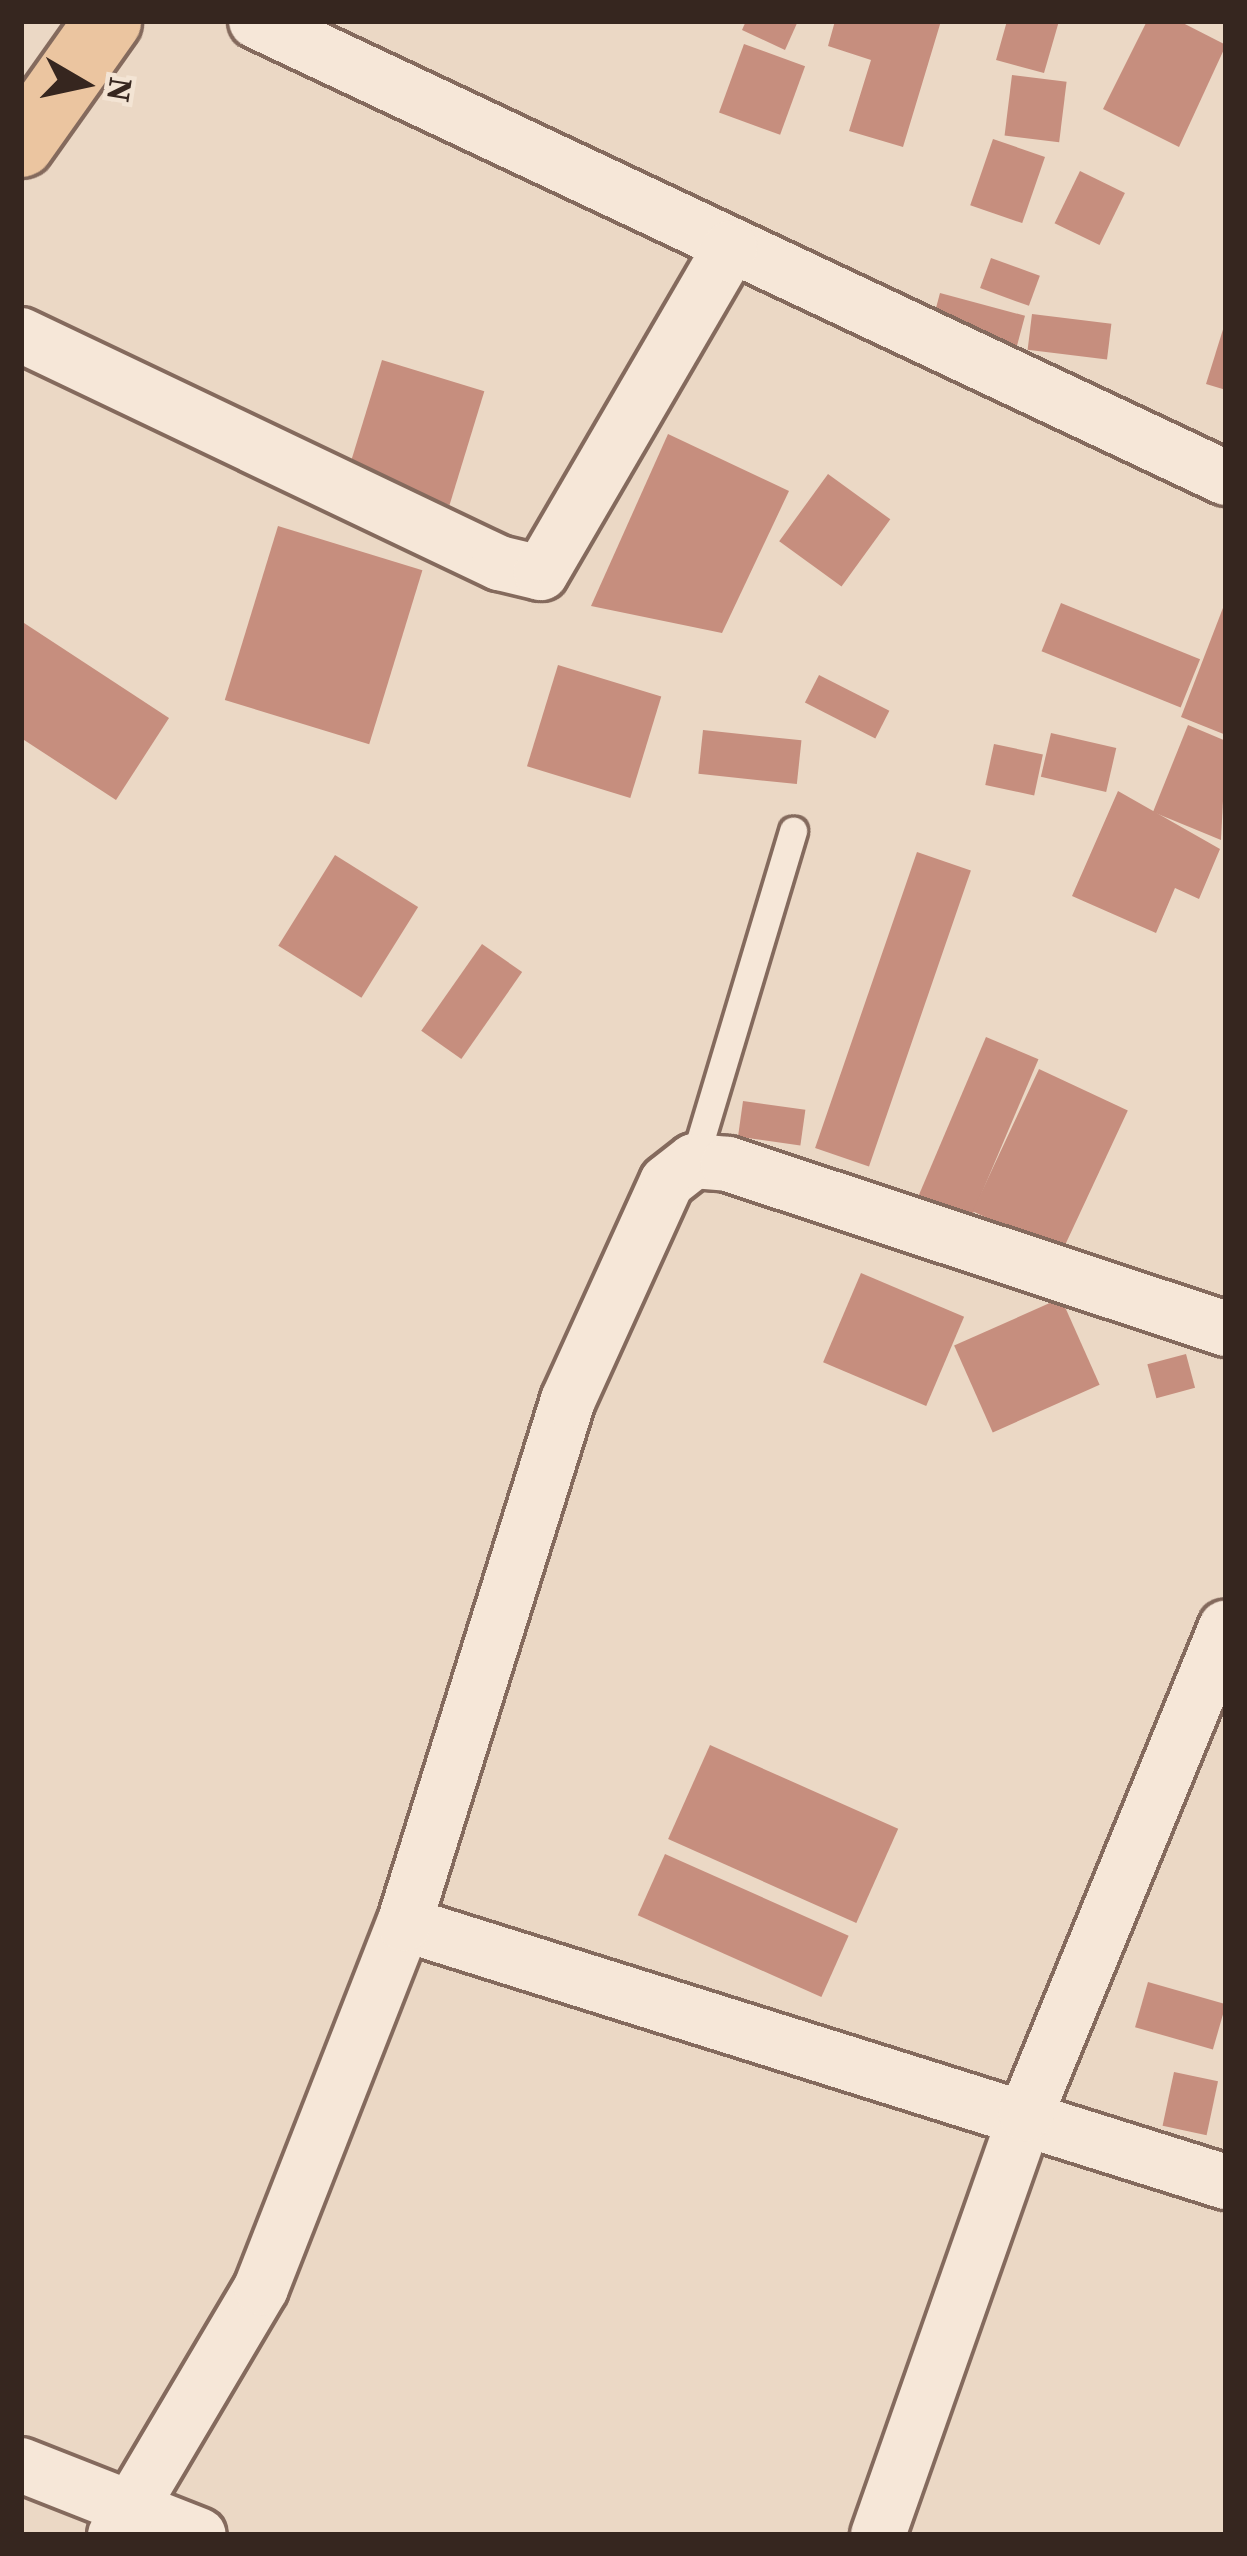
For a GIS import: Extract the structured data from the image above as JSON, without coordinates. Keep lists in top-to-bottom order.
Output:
{
  "north": "right"
}
